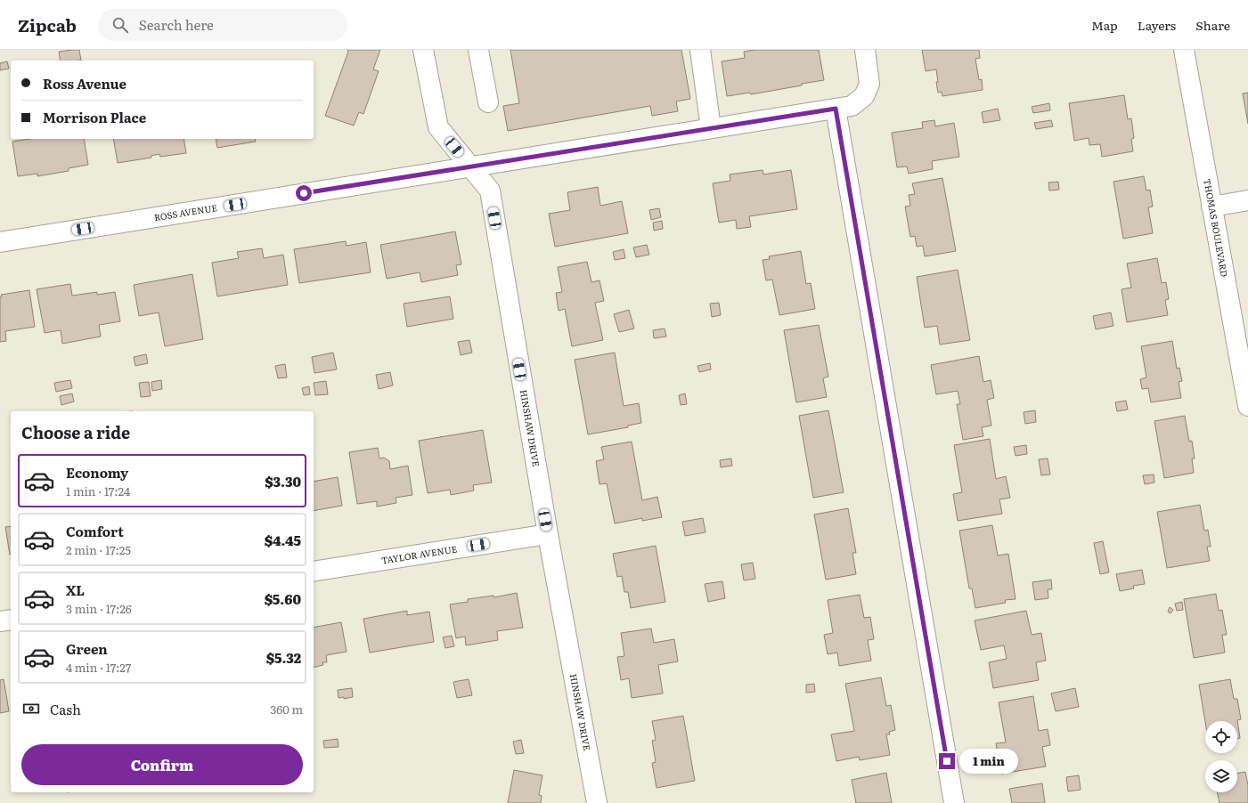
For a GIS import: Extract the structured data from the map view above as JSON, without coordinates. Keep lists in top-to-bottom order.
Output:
{
  "streets": {
    "street": [
      "ROSS AVENUE",
      "THOMAS BOULEVARD",
      "HINSHAW DRIVE",
      "TAYLOR AVENUE"
    ]
  },
  "crossings": [
    ["ROSS AVENUE", "HINSHAW DRIVE"],
    ["HINSHAW DRIVE", "TAYLOR AVENUE"]
  ],
  "page": {
    "header": "Zipcab",
    "search": "Search here",
    "nav": ["Map", "Layers", "Share"],
    "banner": ["Ross Avenue", "Morrison Place"],
    "heading": "Choose a ride",
    "list": [
      {
        "name": "Economy",
        "note": "1 min · 17:24",
        "value": "$3.30"
      },
      {
        "name": "Comfort",
        "note": "2 min · 17:25",
        "value": "$4.45"
      },
      {
        "name": "XL",
        "note": "3 min · 17:26",
        "value": "$5.60"
      },
      {
        "name": "Green",
        "note": "4 min · 17:27",
        "value": "$5.32"
      }
    ],
    "pay": ["Cash", "360 m"],
    "buttons": "Confirm",
    "bubble": "1 min"
  }
}
